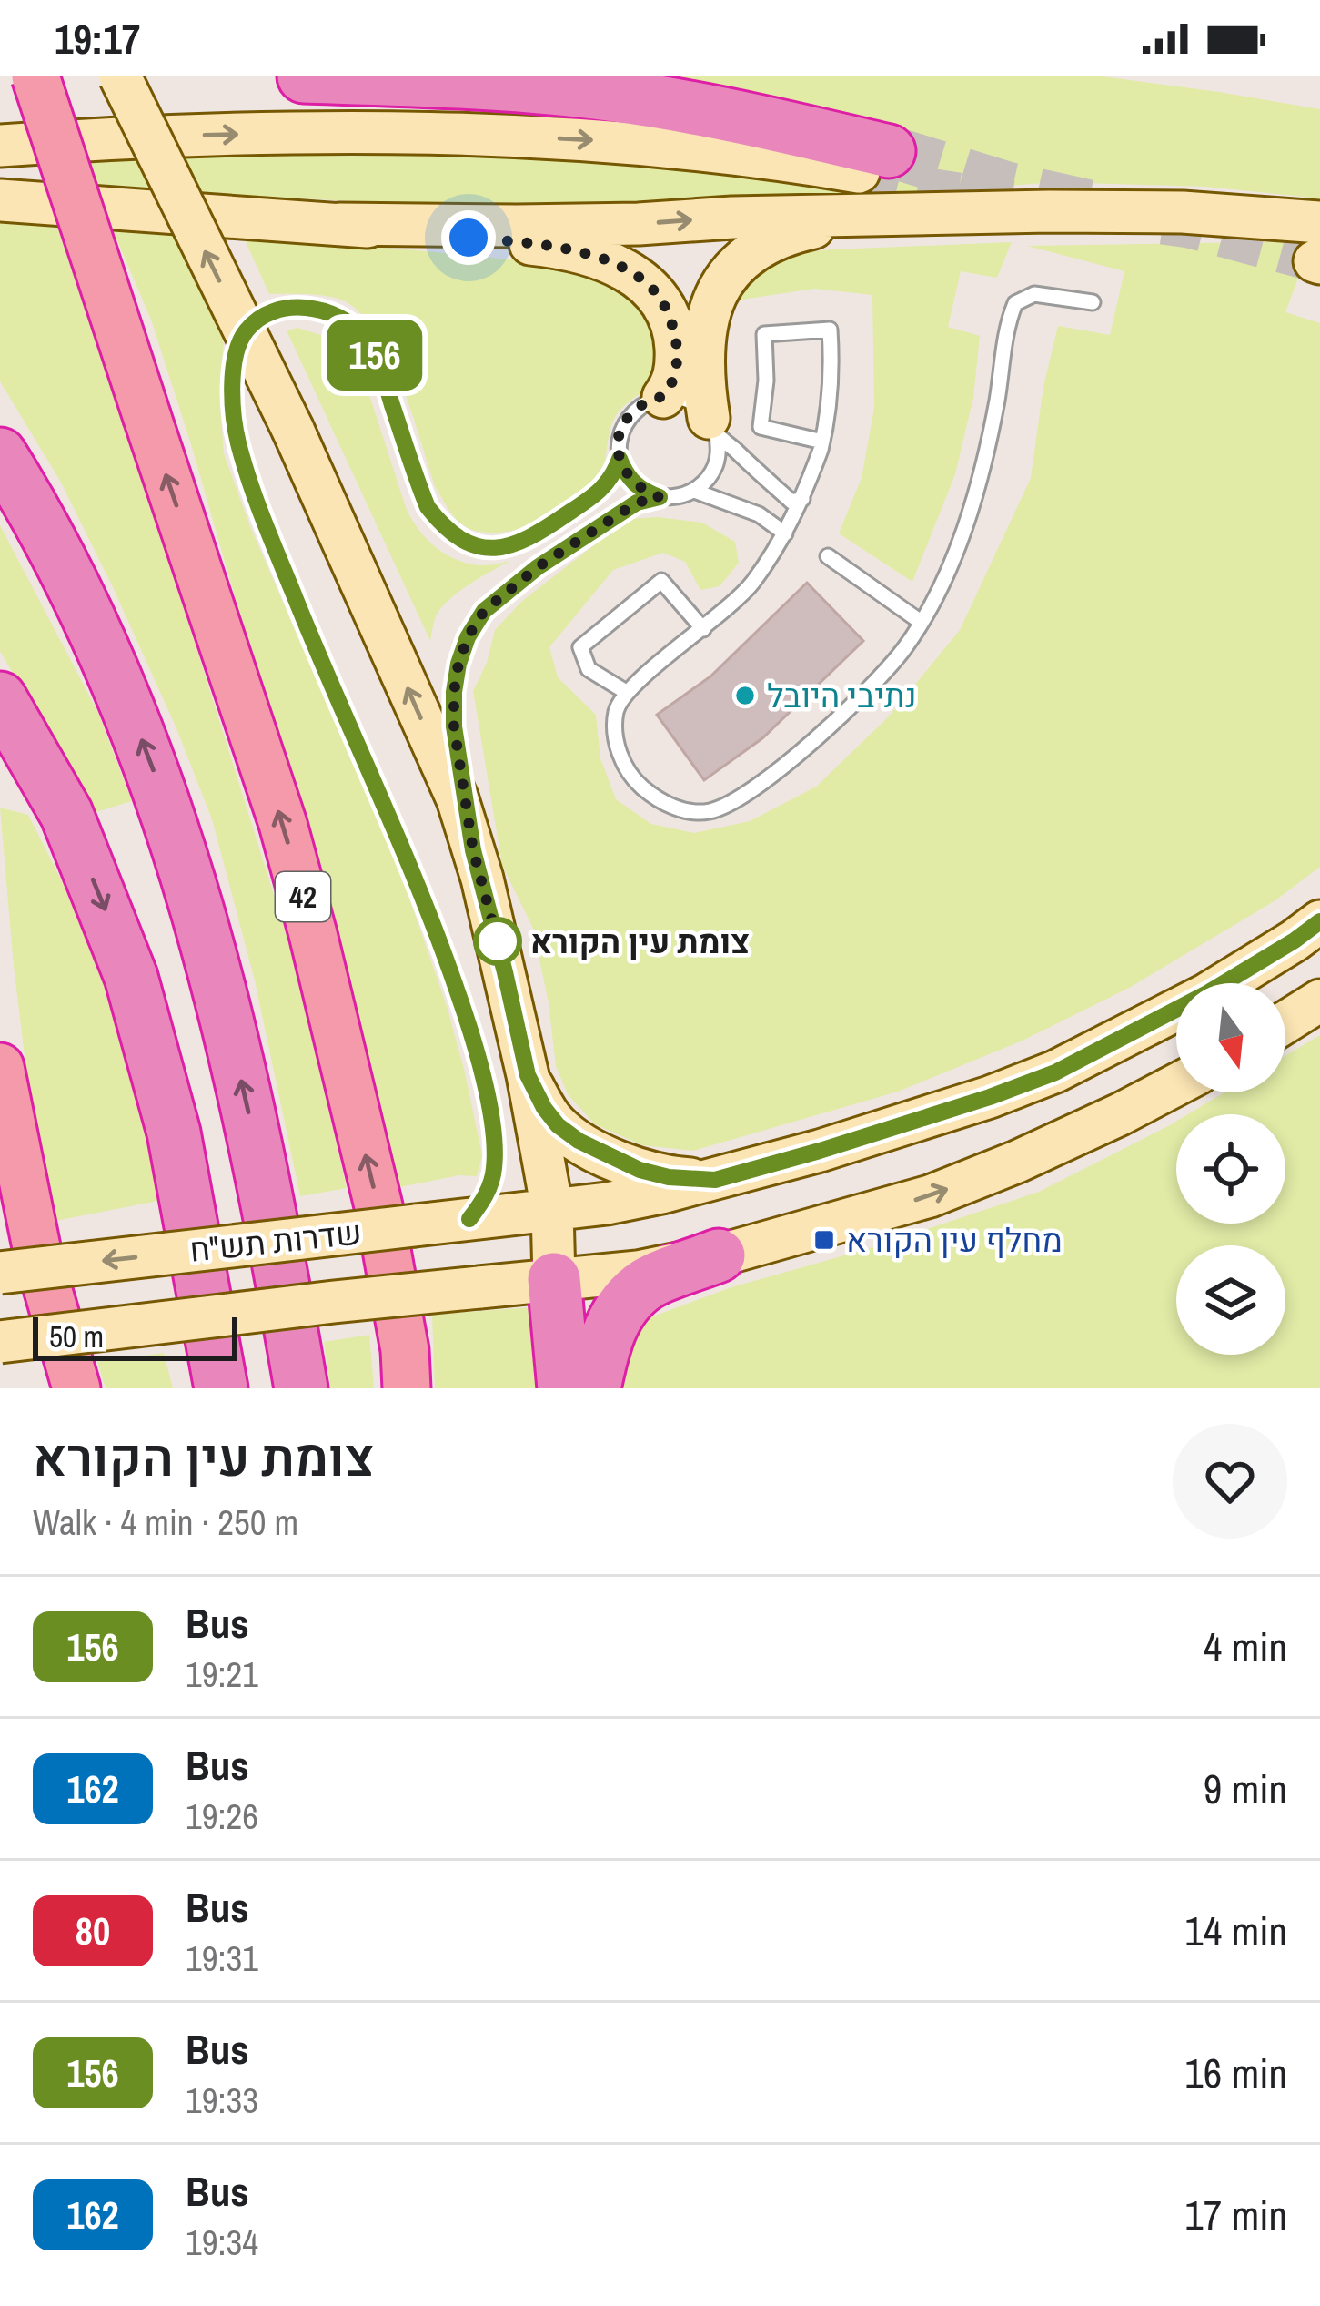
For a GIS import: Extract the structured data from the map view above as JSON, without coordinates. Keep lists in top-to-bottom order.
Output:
{
  "streets": {
    "highway": ["42"],
    "main road": ["שדרות תש\"ח"]
  },
  "places": {
    "other": ["נתיבי היובל", "צומת עין הקורא"],
    "transit": ["מחלף עין הקורא"]
  },
  "lines": ["bus line 156"],
  "scale_bar": "50 m",
  "north": "bottom",
  "page": {
    "status": "19:17",
    "on_map": "156",
    "scale": "50 m",
    "heading": ["צומת עין הקורא", "Walk · 4 min · 250 m"],
    "list": [
      {
        "mark": "156",
        "name": "Bus",
        "note": "19:21",
        "value": "4 min"
      },
      {
        "mark": "162",
        "name": "Bus",
        "note": "19:26",
        "value": "9 min"
      },
      {
        "mark": "80",
        "name": "Bus",
        "note": "19:31",
        "value": "14 min"
      },
      {
        "mark": "156",
        "name": "Bus",
        "note": "19:33",
        "value": "16 min"
      },
      {
        "mark": "162",
        "name": "Bus",
        "note": "19:34",
        "value": "17 min"
      }
    ]
  }
}
